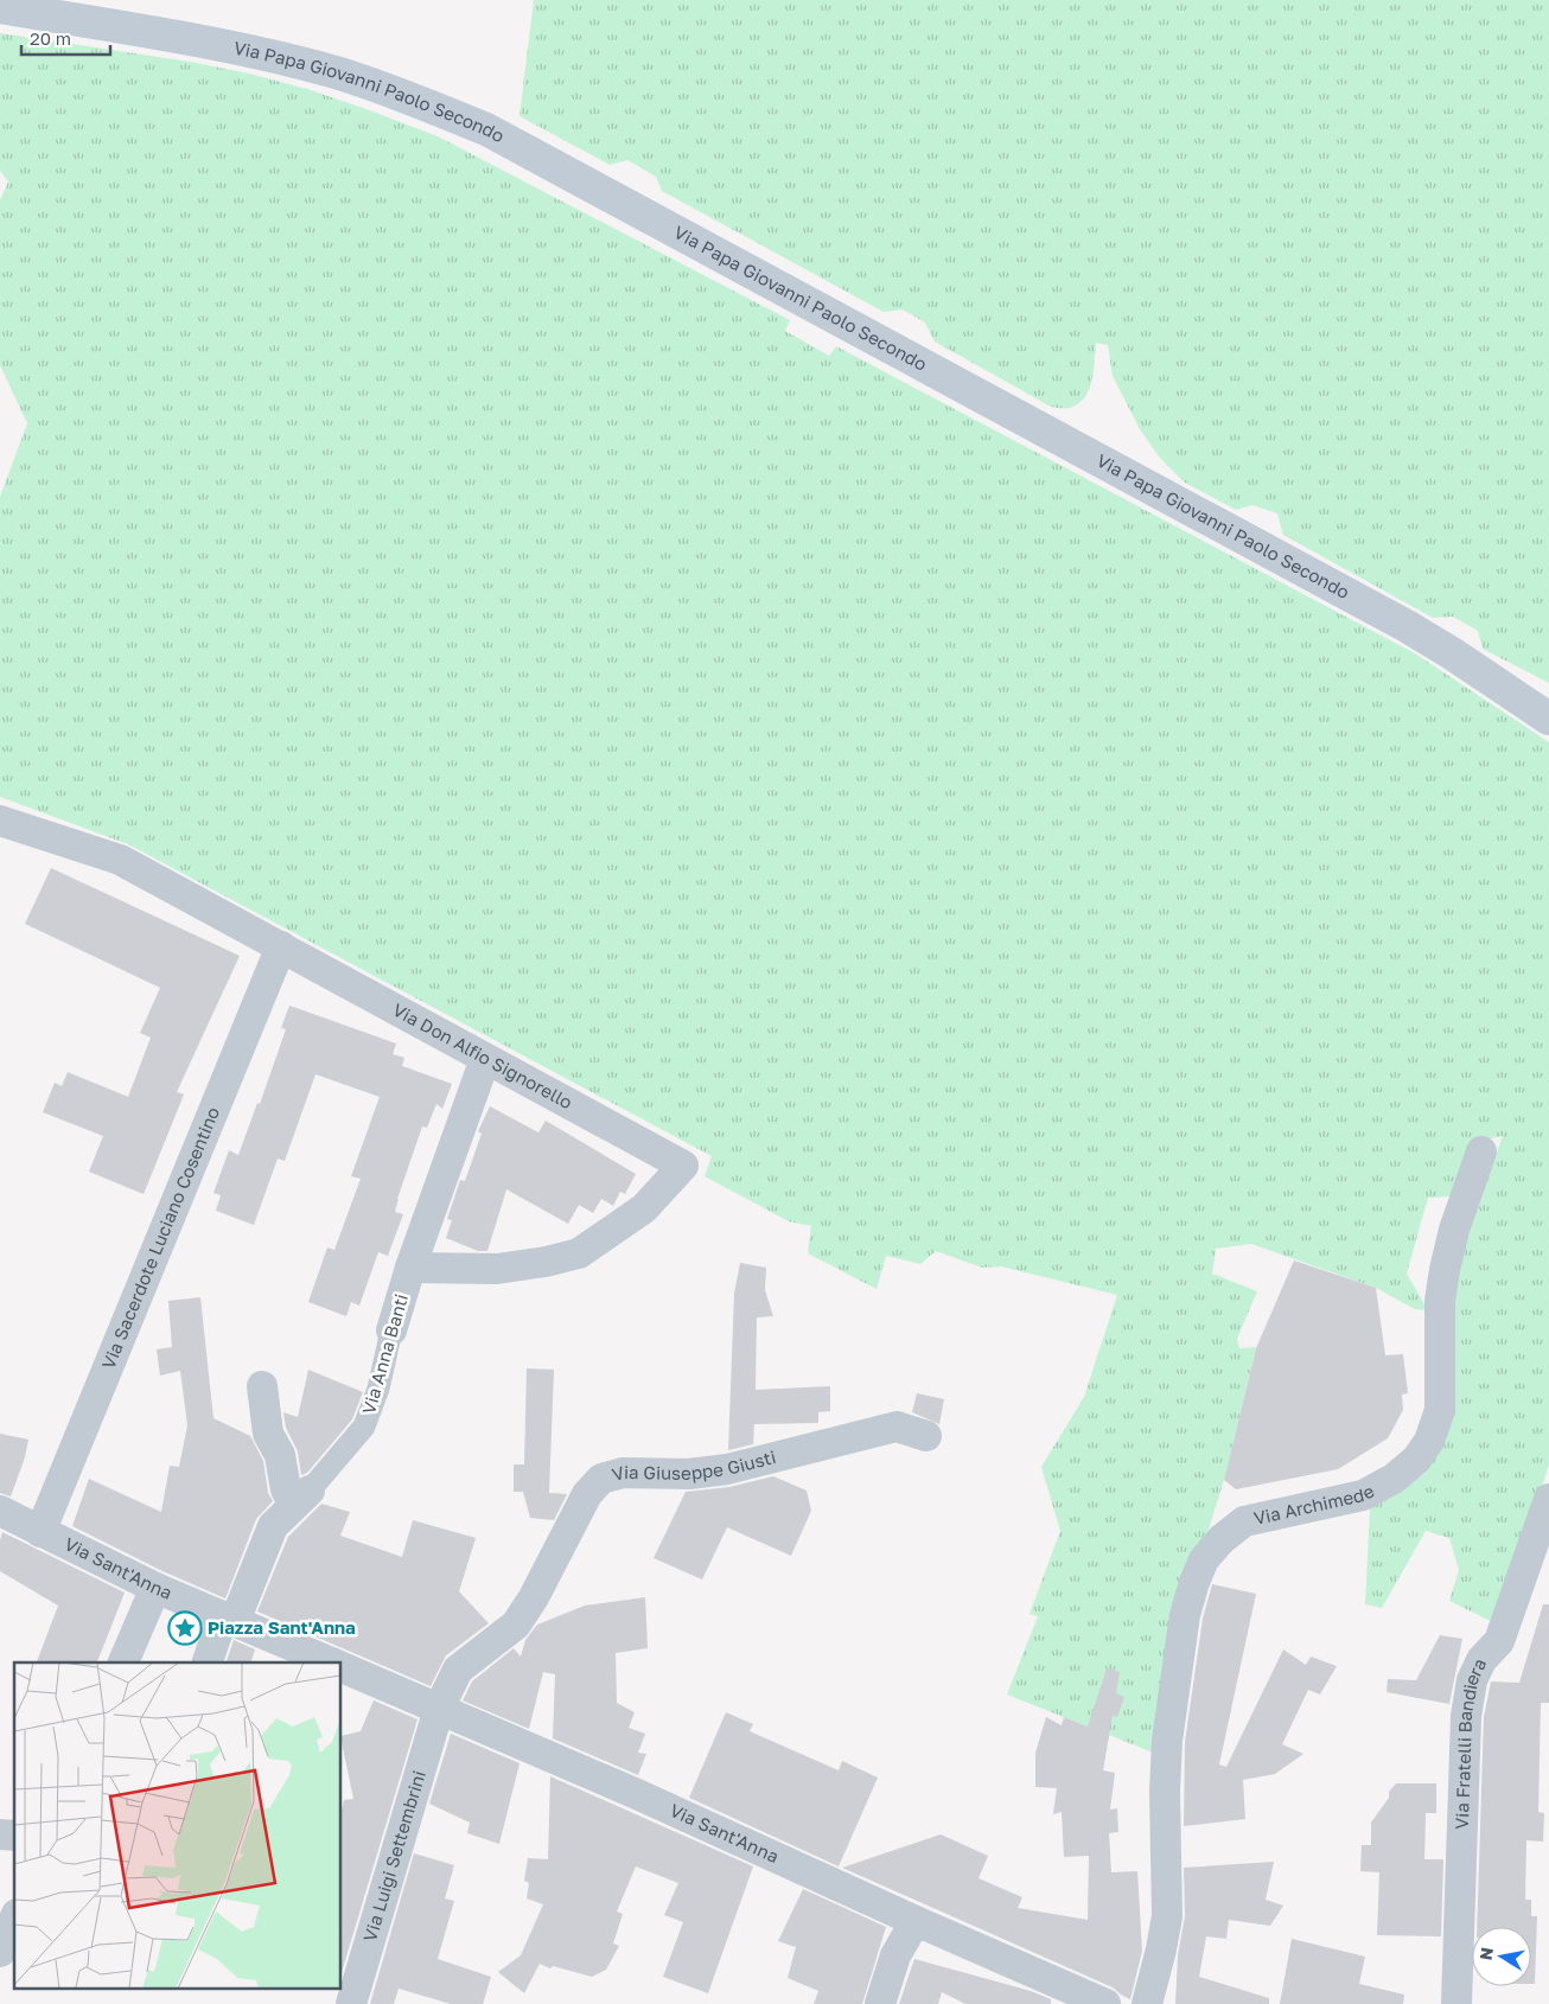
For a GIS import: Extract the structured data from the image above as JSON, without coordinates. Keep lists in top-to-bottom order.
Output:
{
  "streets": {
    "main road": ["Via Papa Giovanni Paolo Secondo"],
    "street": [
      "Via Don Alfio Signorello",
      "Via Sacerdote Luciano Cosentino",
      "Via Anna Banti",
      "Via Giuseppe Giusti",
      "Via Archimede",
      "Via Sant'Anna",
      "Via Fratelli Bandiera",
      "Via Luigi Settembrini"
    ]
  },
  "crossings": [
    ["Via Don Alfio Signorello", "Via Sacerdote Luciano Cosentino"],
    ["Via Don Alfio Signorello", "Via Anna Banti"],
    ["Via Sacerdote Luciano Cosentino", "Via Sant'Anna"],
    ["Via Anna Banti", "Via Sant'Anna"],
    ["Via Giuseppe Giusti", "Via Sant'Anna"],
    ["Via Giuseppe Giusti", "Via Luigi Settembrini"],
    ["Via Sant'Anna", "Via Luigi Settembrini"]
  ],
  "places": {
    "place": ["Piazza Sant'Anna"]
  },
  "scale_bar": "20 m",
  "north": "left"
}
